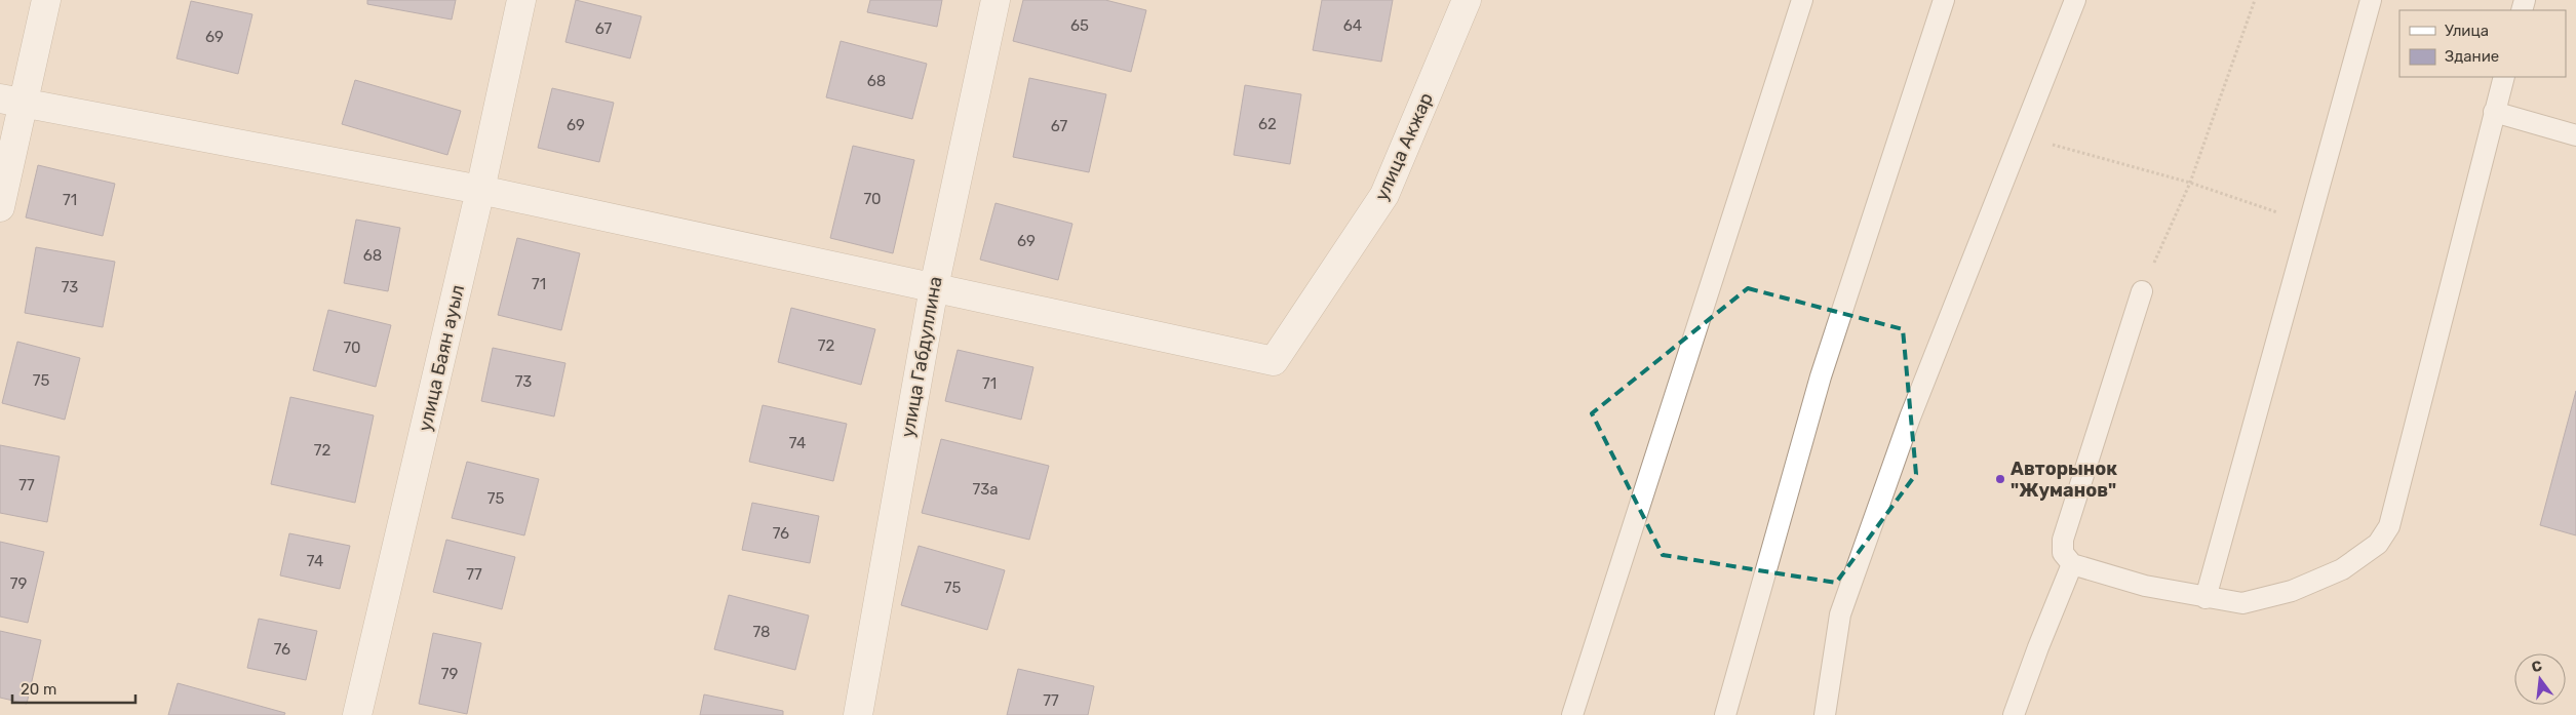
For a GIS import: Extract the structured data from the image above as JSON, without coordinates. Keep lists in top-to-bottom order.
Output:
{
  "streets": {
    "street": ["улица Акжар", "улица Габдуллина", "улица Баян ауыл"]
  },
  "crossings": [
    ["улица Акжар", "улица Габдуллина"]
  ],
  "places": ["Авторынок \"Жуманов\""],
  "house_numbers": [
    "65",
    "64",
    "67",
    "69",
    "68",
    "62",
    "69",
    "67",
    "70",
    "71",
    "69",
    "68",
    "71",
    "73",
    "72",
    "70",
    "75",
    "73",
    "71",
    "74",
    "72",
    "77",
    "73а",
    "75",
    "76",
    "74",
    "77",
    "79",
    "75",
    "78",
    "76",
    "79",
    "77"
  ],
  "legend": ["Улица", "Здание"],
  "scale_bar": "20 m",
  "north": "top"
}
